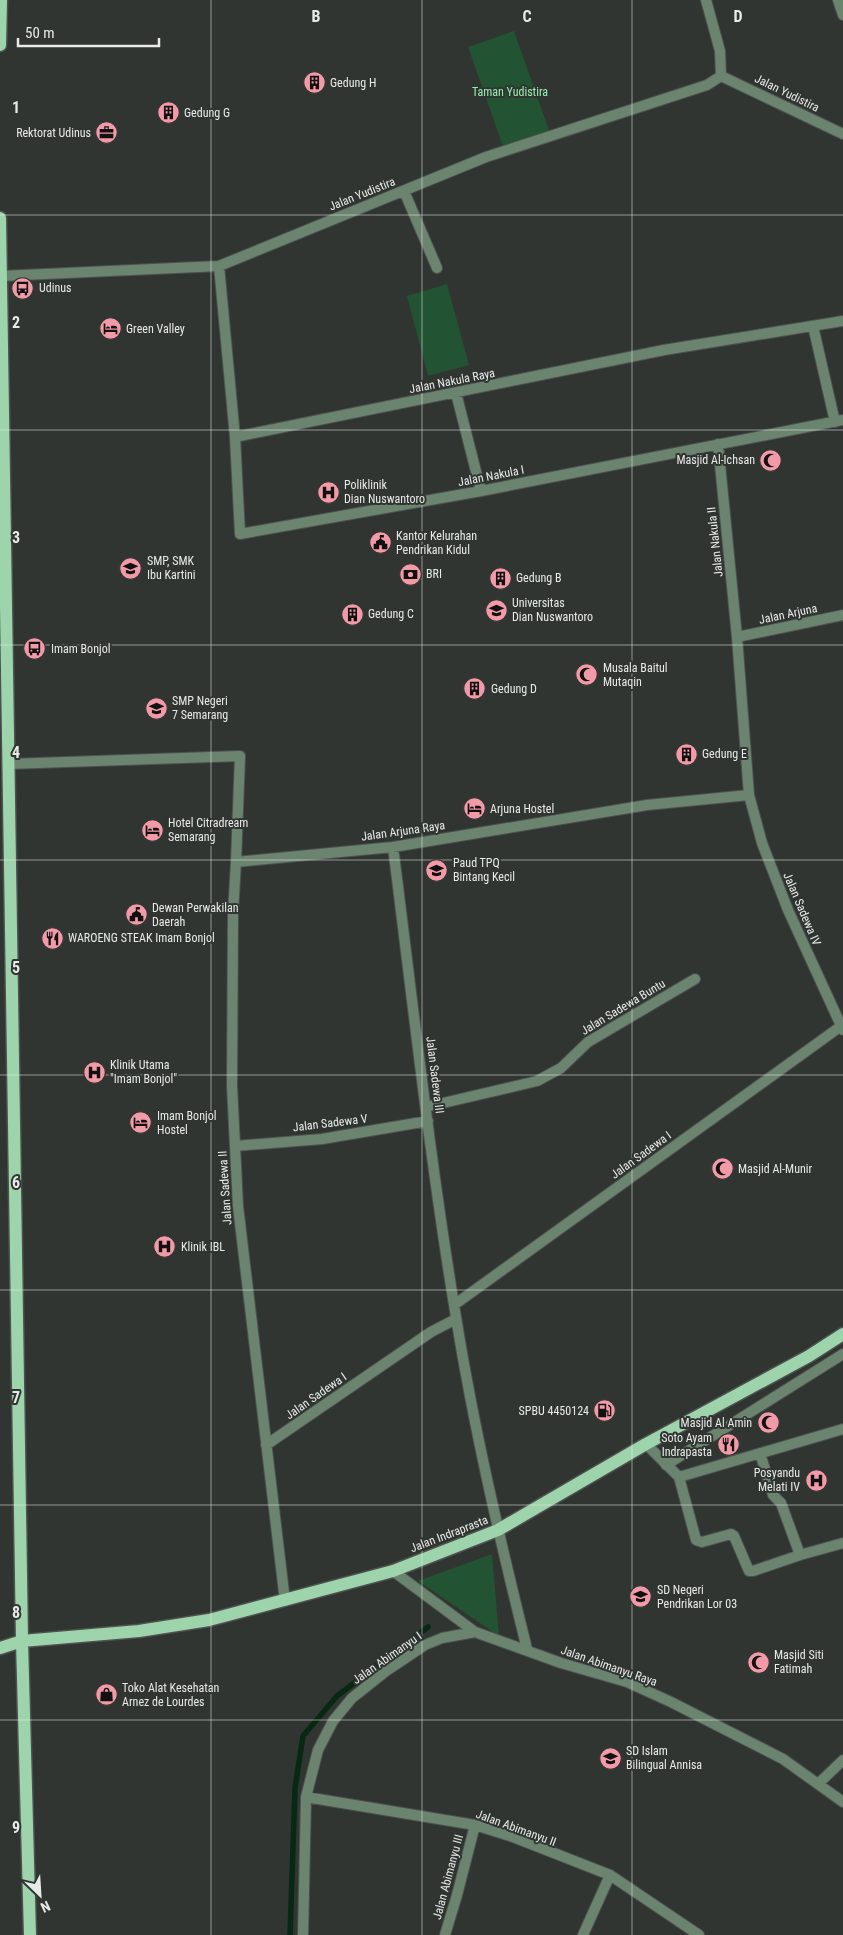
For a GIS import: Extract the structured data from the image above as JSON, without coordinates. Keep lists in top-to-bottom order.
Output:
{
  "streets": {
    "main road": ["Jalan Indraprasta"],
    "street": [
      "Jalan Yudistira",
      "Jalan Nakula Raya",
      "Jalan Nakula I",
      "Jalan Nakula II",
      "Jalan Arjuna",
      "Jalan Arjuna Raya",
      "Jalan Sadewa IV",
      "Jalan Sadewa Buntu",
      "Jalan Sadewa III",
      "Jalan Sadewa V",
      "Jalan Sadewa I",
      "Jalan Sadewa II",
      "Jalan Abimanyu I",
      "Jalan Abimanyu Raya",
      "Jalan Abimanyu II",
      "Jalan Abimanyu III"
    ]
  },
  "crossings": [
    ["Jalan Nakula Raya", "Jalan Nakula I"],
    ["Jalan Nakula I", "Jalan Nakula II"],
    ["Jalan Nakula II", "Jalan Arjuna"],
    ["Jalan Arjuna Raya", "Jalan Sadewa IV"],
    ["Jalan Arjuna Raya", "Jalan Sadewa III"],
    ["Jalan Arjuna Raya", "Jalan Sadewa II"],
    ["Jalan Sadewa IV", "Jalan Sadewa I"],
    ["Jalan Sadewa Buntu", "Jalan Sadewa III"],
    ["Jalan Sadewa III", "Jalan Sadewa V"],
    ["Jalan Sadewa III", "Jalan Sadewa I"],
    ["Jalan Sadewa III", "Jalan Indraprasta"],
    ["Jalan Sadewa III", "Jalan Abimanyu Raya"],
    ["Jalan Sadewa V", "Jalan Sadewa II"],
    ["Jalan Sadewa I", "Jalan Sadewa II"],
    ["Jalan Sadewa II", "Jalan Indraprasta"],
    ["Jalan Indraprasta", "Jalan Abimanyu Raya"],
    ["Jalan Abimanyu I", "Jalan Abimanyu Raya"],
    ["Jalan Abimanyu I", "Jalan Abimanyu II"],
    ["Jalan Abimanyu II", "Jalan Abimanyu III"]
  ],
  "parks": ["Taman Yudistira"],
  "places": {
    "building": [
      "Gedung H",
      "Gedung G",
      "Gedung B",
      "Gedung C",
      "Gedung D",
      "Gedung E"
    ],
    "office": ["Rektorat Udinus"],
    "bus stop": ["Udinus", "Imam Bonjol"],
    "hotel": [
      "Green Valley",
      "Arjuna Hostel",
      "Hotel Citradream Semarang",
      "Imam Bonjol Hostel"
    ],
    "mosque": [
      "Masjid Al-Ichsan",
      "Musala Baitul Mutaqin",
      "Masjid Al-Munir",
      "Masjid Al Amin",
      "Masjid Siti Fatimah"
    ],
    "hospital": [
      "Poliklinik Dian Nuswantoro",
      "Klinik Utama \"Imam Bonjol\"",
      "Klinik IBL",
      "Posyandu Melati IV"
    ],
    "public building": ["Kantor Kelurahan Pendrikan Kidul", "Dewan Perwakilan Daerah"],
    "school or university": [
      "SMP, SMK Ibu Kartini",
      "Universitas Dian Nuswantoro",
      "SMP Negeri 7 Semarang",
      "Paud TPQ Bintang Kecil",
      "SD Negeri Pendrikan Lor 03",
      "SD Islam Bilingual Annisa"
    ],
    "bank": ["BRI"],
    "restaurant": ["WAROENG STEAK Imam Bonjol", "Soto Ayam Indrapasta"],
    "fuel station": ["SPBU 4450124"],
    "shop": ["Toko Alat Kesehatan Arnez de Lourdes"]
  },
  "scale_bar": "50 m",
  "north": "bottom right",
  "grid": {
    "columns": ["B", "C", "D"],
    "rows": [
      "1",
      "2",
      "3",
      "4",
      "5",
      "6",
      "7",
      "8",
      "9"
    ]
  }
}
